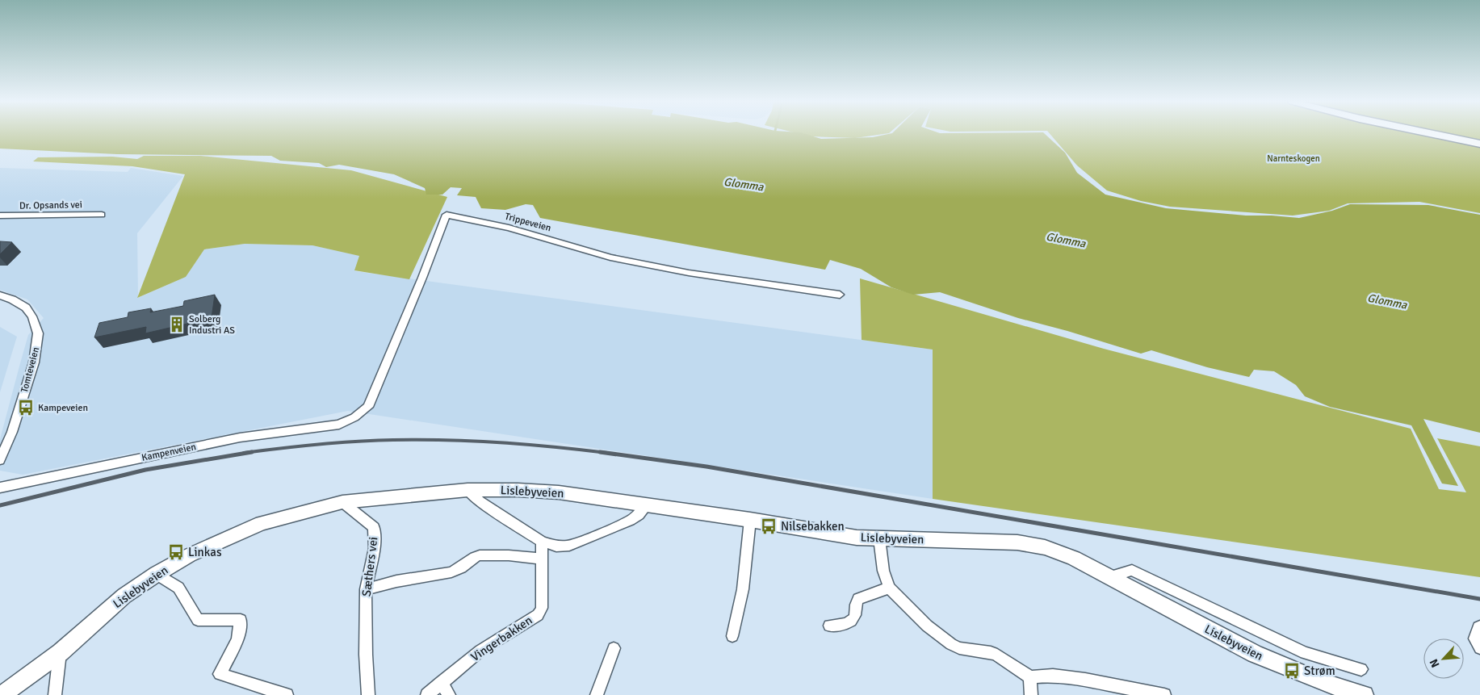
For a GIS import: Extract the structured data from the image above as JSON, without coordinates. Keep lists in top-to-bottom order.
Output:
{
  "streets": {
    "street": [
      "Dr. Opsands vei",
      "Trippeveien",
      "Tomteveien",
      "Kampenveien",
      "Lislebyveien",
      "Sæthers vei",
      "Vingerbakken"
    ]
  },
  "crossings": [
    ["Trippeveien", "Kampenveien"],
    ["Lislebyveien", "Sæthers vei"]
  ],
  "water": ["Glomma"],
  "parks": ["Narnteskogen"],
  "places": {
    "building": ["Solberg Industri AS"],
    "bus stop": [
      "Kampeveien",
      "Nilsebakken",
      "Linkas",
      "Strøm"
    ]
  },
  "north": "bottom left"
}
